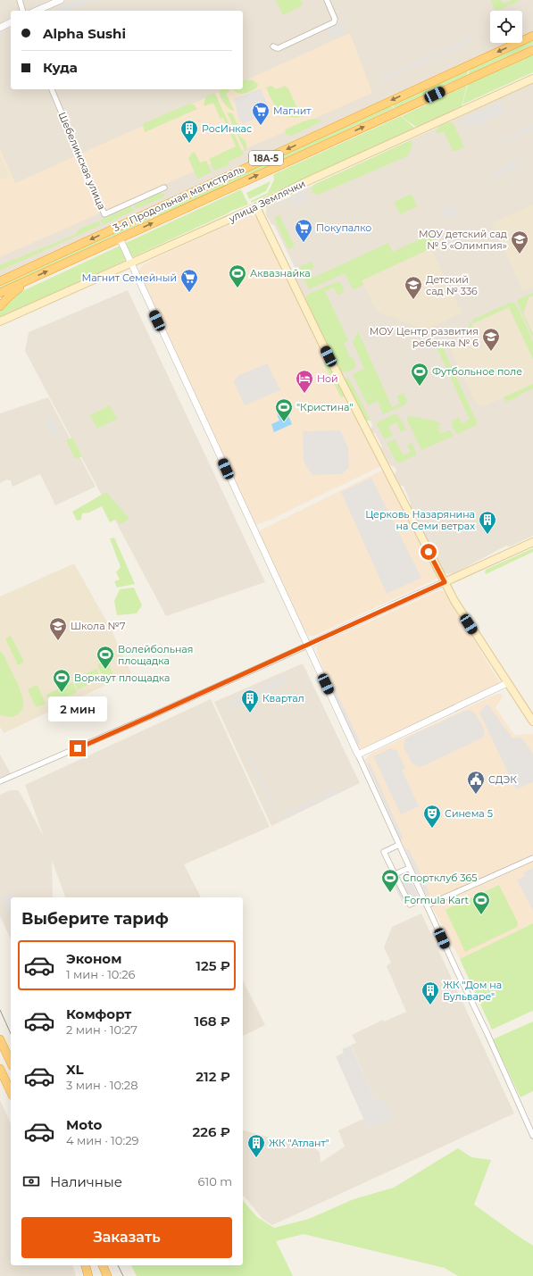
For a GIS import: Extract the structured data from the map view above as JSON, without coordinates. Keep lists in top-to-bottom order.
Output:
{
  "streets": {
    "highway": ["18А-5", "3-я Продольная магистраль"],
    "main road": ["улица Землячки"],
    "street": ["Шебелинская улица"]
  },
  "places": {
    "supermarket": ["Магнит", "Покупалко", "Магнит Семейный"],
    "building": [
      "РосИнкас",
      "Церковь Назарянина на Семи ветрах",
      "Квартал",
      "ЖК \"Дом на Бульваре\"",
      "ЖК \"Атлант\""
    ],
    "school or university": [
      "МОУ детский сад № 5 «Олимпия»",
      "Детский сад № 336",
      "МОУ Центр развития ребенка № 6",
      "Школа №7"
    ],
    "sports": [
      "Аквазнайка",
      "Футбольное поле",
      "\"Кристина\"",
      "Волейбольная площадка",
      "Воркаут площадка",
      "Спортклуб 365",
      "Formula Kart"
    ],
    "hotel": ["Ной"],
    "public building": ["СДЭК"],
    "theatre": ["Синема 5"]
  },
  "page": {
    "banner": ["Alpha Sushi", "Куда"],
    "bubble": "2 мин",
    "heading": "Выберите тариф",
    "list": [
      {
        "name": "Эконом",
        "note": "1 мин · 10:26",
        "value": "125 ₽"
      },
      {
        "name": "Комфорт",
        "note": "2 мин · 10:27",
        "value": "168 ₽"
      },
      {
        "name": "XL",
        "note": "3 мин · 10:28",
        "value": "212 ₽"
      },
      {
        "name": "Moto",
        "note": "4 мин · 10:29",
        "value": "226 ₽"
      }
    ],
    "pay": ["Наличные", "610 m"],
    "buttons": "Заказать"
  }
}
